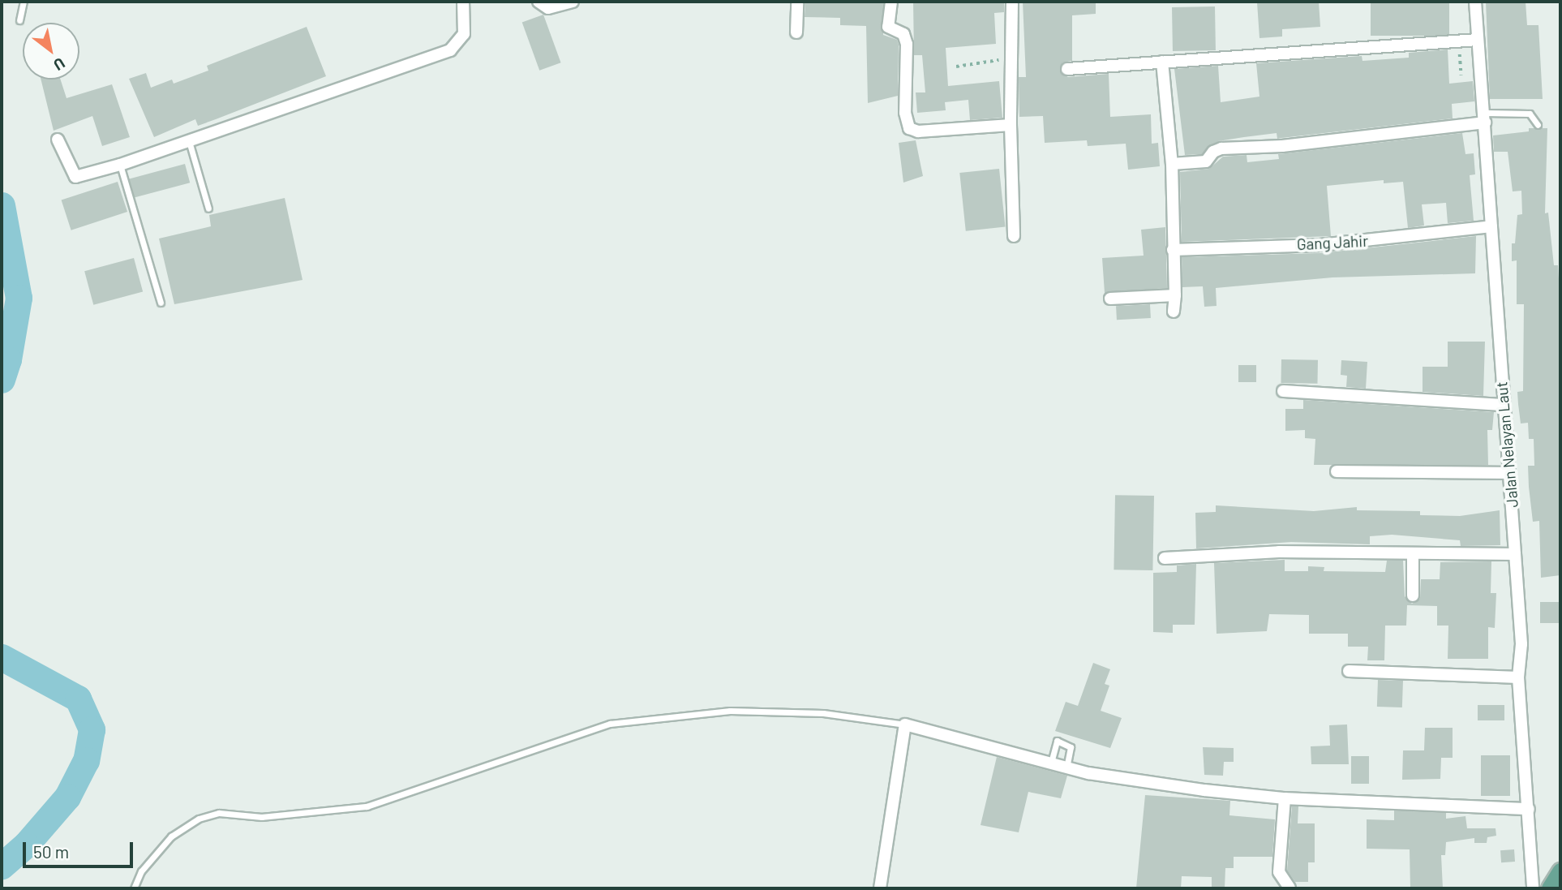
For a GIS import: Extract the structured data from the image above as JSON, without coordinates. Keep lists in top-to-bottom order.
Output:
{
  "streets": {
    "street": ["Gang Jahir", "Jalan Nelayan Laut"]
  },
  "crossings": [
    ["Gang Jahir", "Jalan Nelayan Laut"]
  ],
  "scale_bar": "50 m",
  "north": "bottom right"
}
